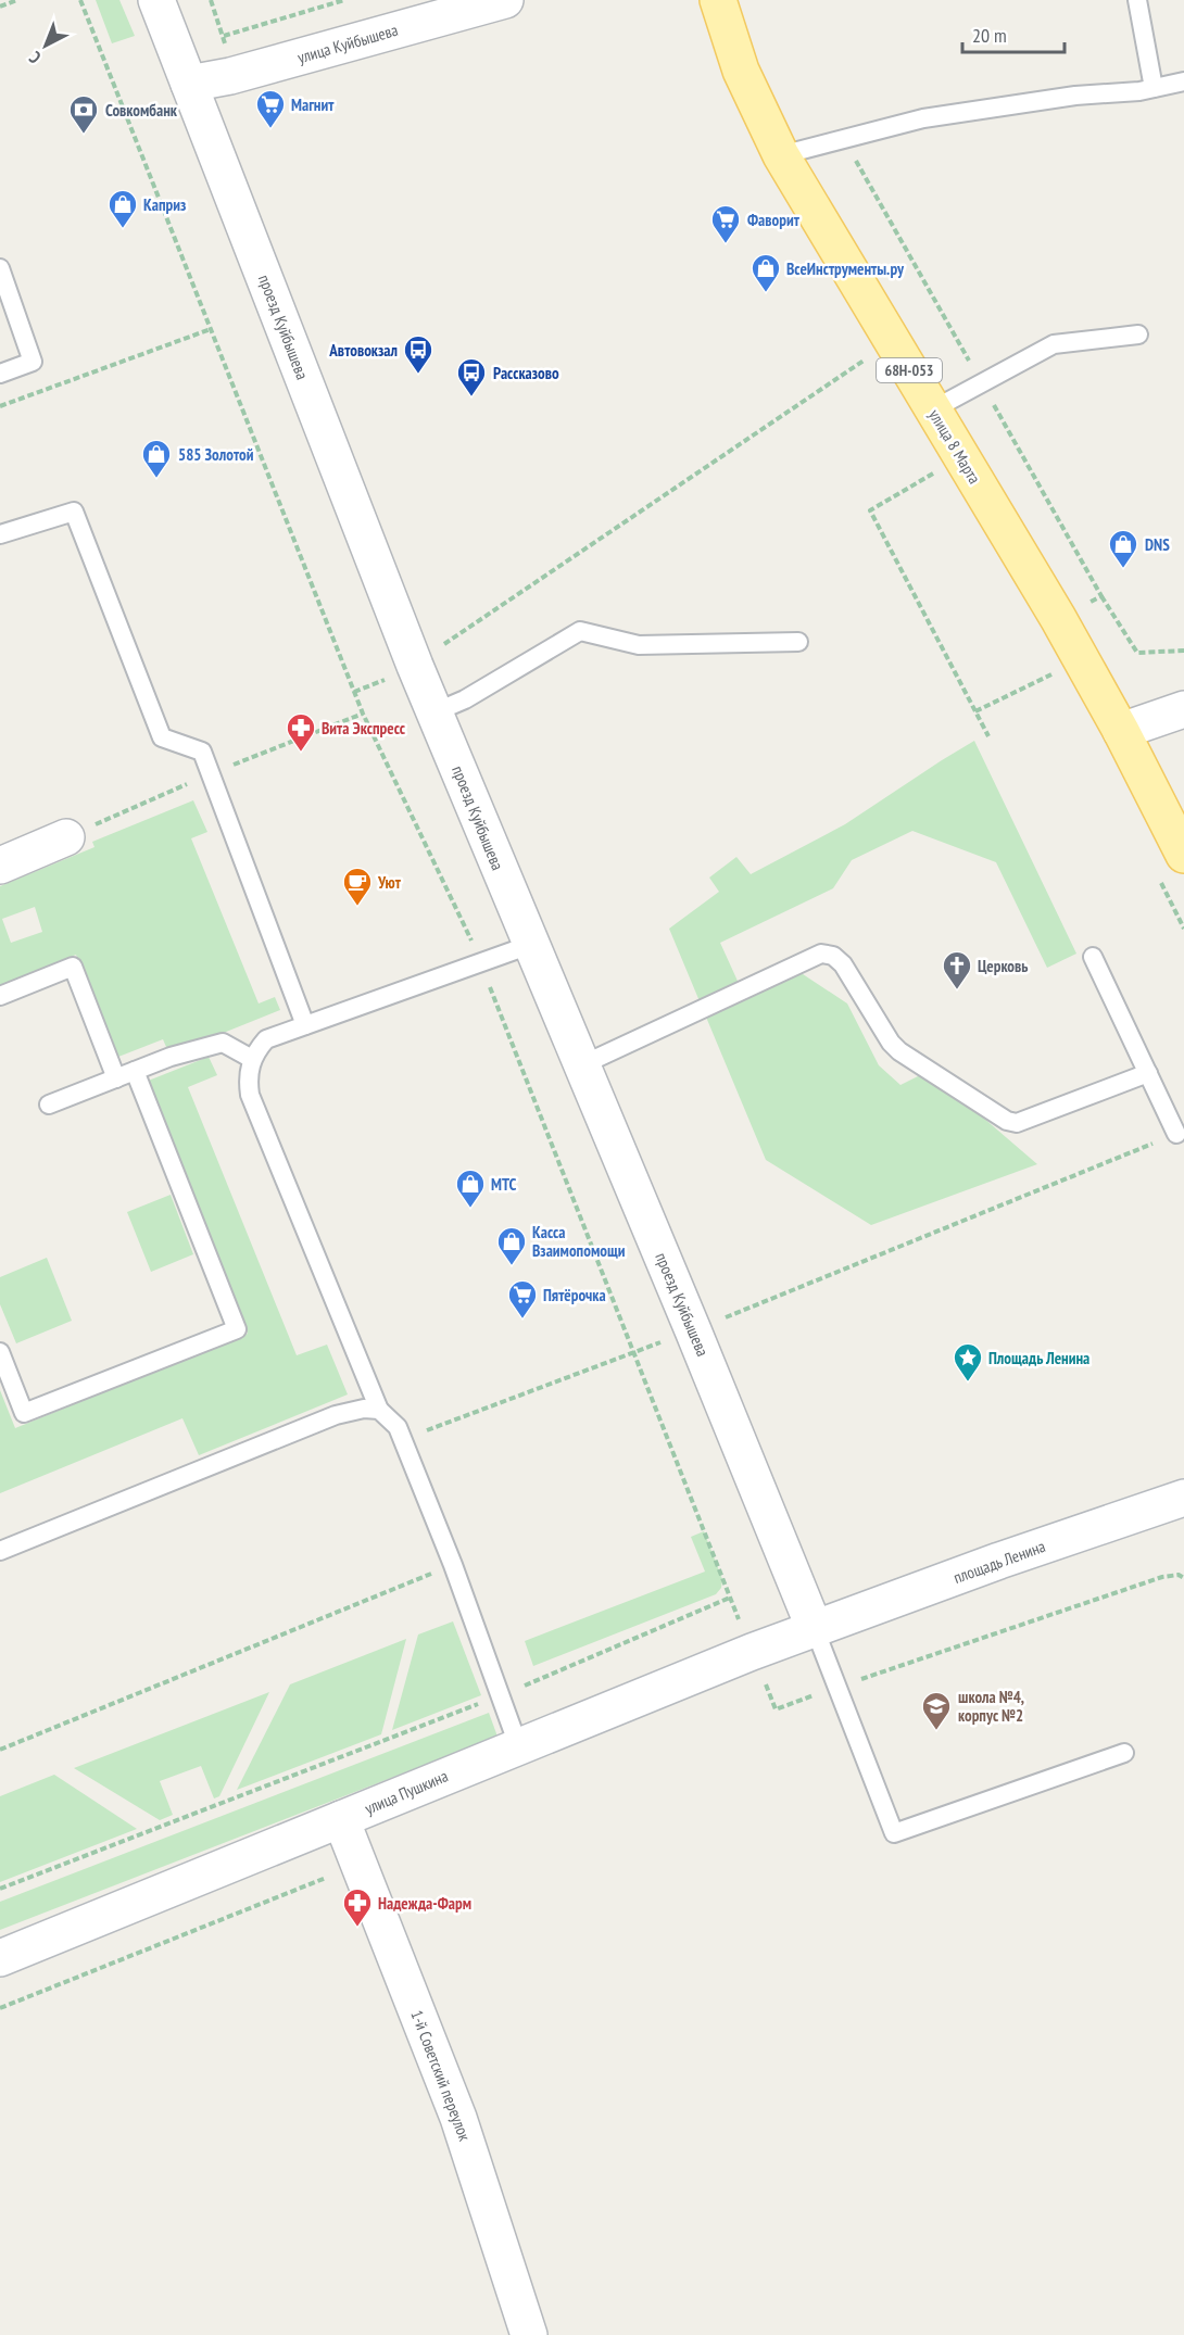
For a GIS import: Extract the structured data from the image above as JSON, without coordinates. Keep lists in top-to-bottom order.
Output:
{
  "streets": {
    "main road": ["68Н-053", "улица 8 Марта"],
    "street": [
      "улица Куйбышева",
      "проезд Куйбышева",
      "площадь Ленина",
      "улица Пушкина",
      "1-й Советский переулок"
    ]
  },
  "crossings": [
    ["улица Куйбышева", "проезд Куйбышева"],
    ["проезд Куйбышева", "площадь Ленина"],
    ["проезд Куйбышева", "улица Пушкина"],
    ["площадь Ленина", "улица Пушкина"],
    ["улица Пушкина", "1-й Советский переулок"]
  ],
  "places": {
    "supermarket": ["Магнит", "Фаворит", "Пятёрочка"],
    "bank": ["Совкомбанк"],
    "shop": [
      "Каприз",
      "ВсеИнструменты.ру",
      "585 Золотой",
      "DNS",
      "МТС",
      "Касса Взаимопомощи"
    ],
    "bus stop": ["Автовокзал", "Рассказово"],
    "pharmacy": ["Вита Экспресс", "Надежда-Фарм"],
    "cafe": ["Уют"],
    "church": ["Церковь"],
    "place": ["Площадь Ленина"],
    "school or university": ["школа №4, корпус №2"]
  },
  "scale_bar": "20 m",
  "north": "bottom left"
}
